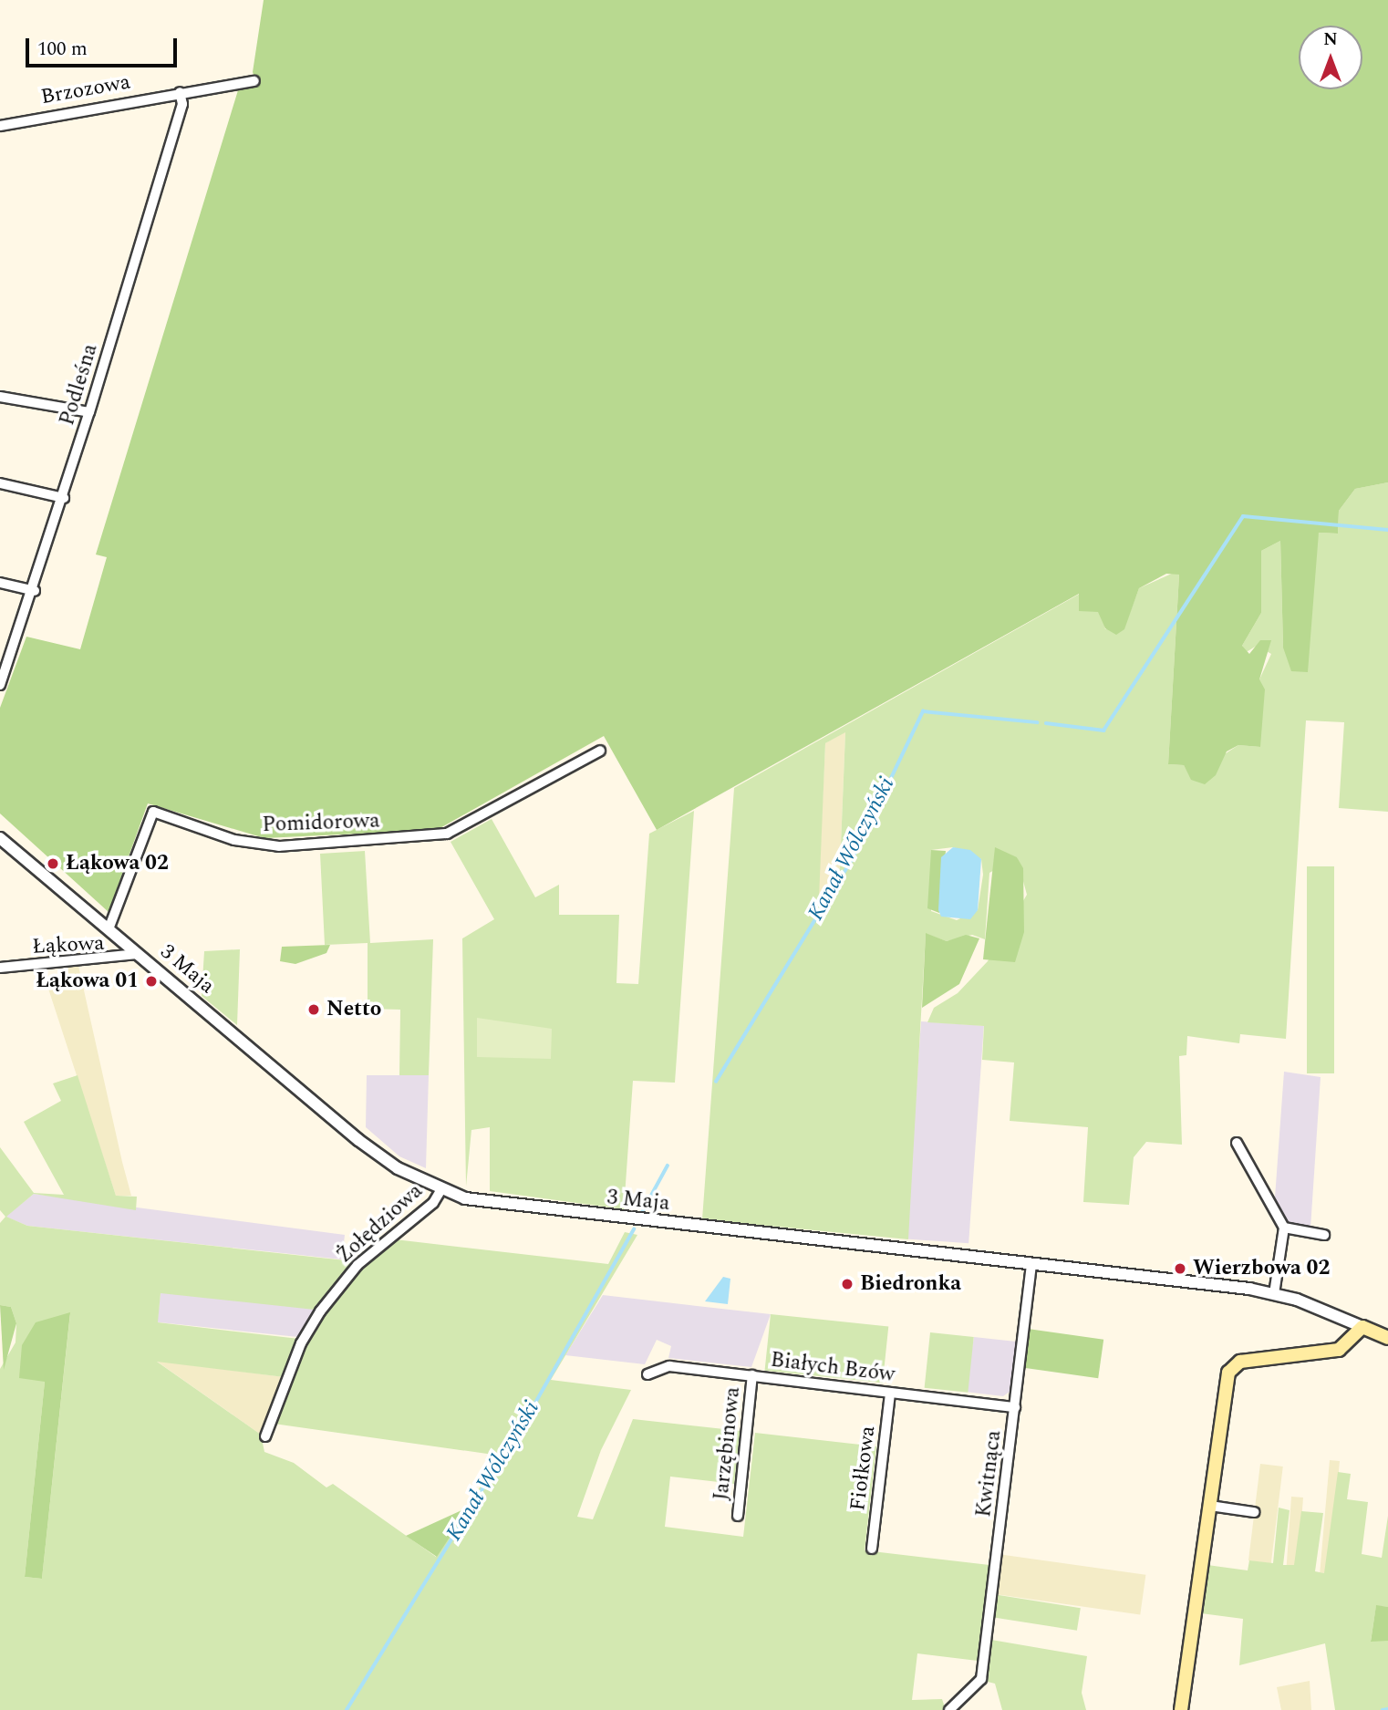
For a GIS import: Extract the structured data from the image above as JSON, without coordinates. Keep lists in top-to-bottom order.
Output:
{
  "streets": {
    "main road": ["3 Maja"],
    "street": [
      "Brzozowa",
      "Podleśna",
      "Pomidorowa",
      "Łąkowa",
      "Żołędziowa",
      "Białych Bzów",
      "Jarzębinowa",
      "Fiołkowa",
      "Kwitnąca"
    ]
  },
  "crossings": [
    ["Brzozowa", "Podleśna"],
    ["Pomidorowa", "3 Maja"],
    ["Łąkowa", "3 Maja"],
    ["3 Maja", "Żołędziowa"],
    ["3 Maja", "Kwitnąca"],
    ["Białych Bzów", "Jarzębinowa"],
    ["Białych Bzów", "Fiołkowa"],
    ["Białych Bzów", "Kwitnąca"]
  ],
  "water": ["Kanał Wólczyński"],
  "places": [
    "Łąkowa 02",
    "Łąkowa 01",
    "Netto",
    "Wierzbowa 02",
    "Biedronka"
  ],
  "scale_bar": "100 m",
  "north": "top"
}
